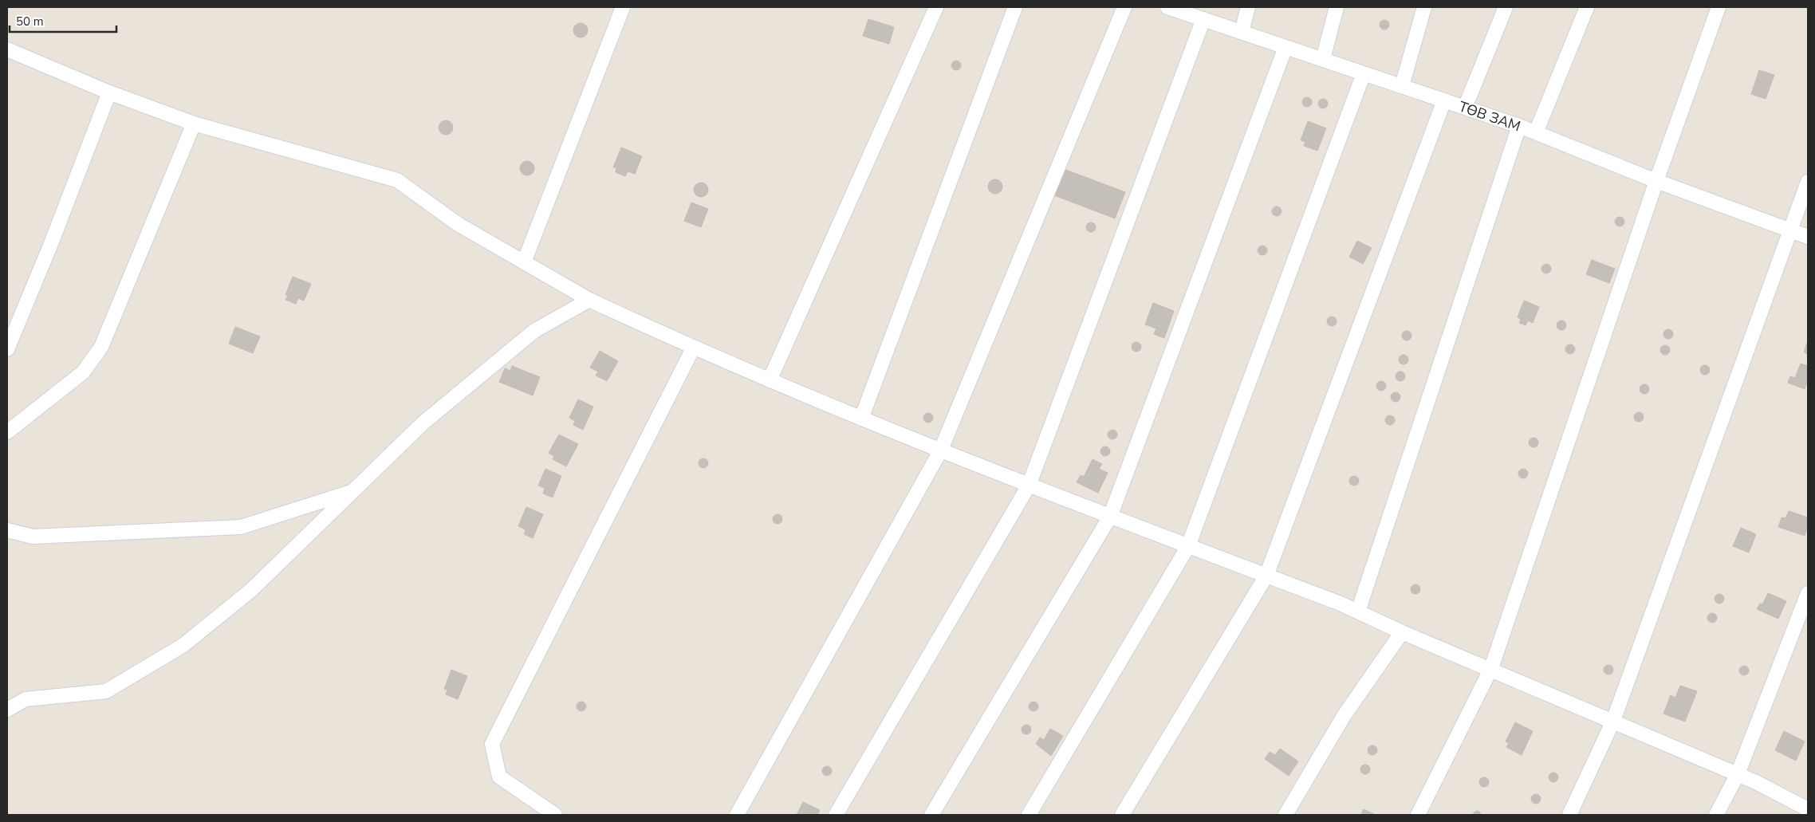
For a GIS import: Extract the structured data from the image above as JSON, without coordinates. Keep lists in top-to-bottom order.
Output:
{
  "streets": {
    "street": ["ТӨВ ЗАМ"]
  },
  "scale_bar": "50 m"
}
